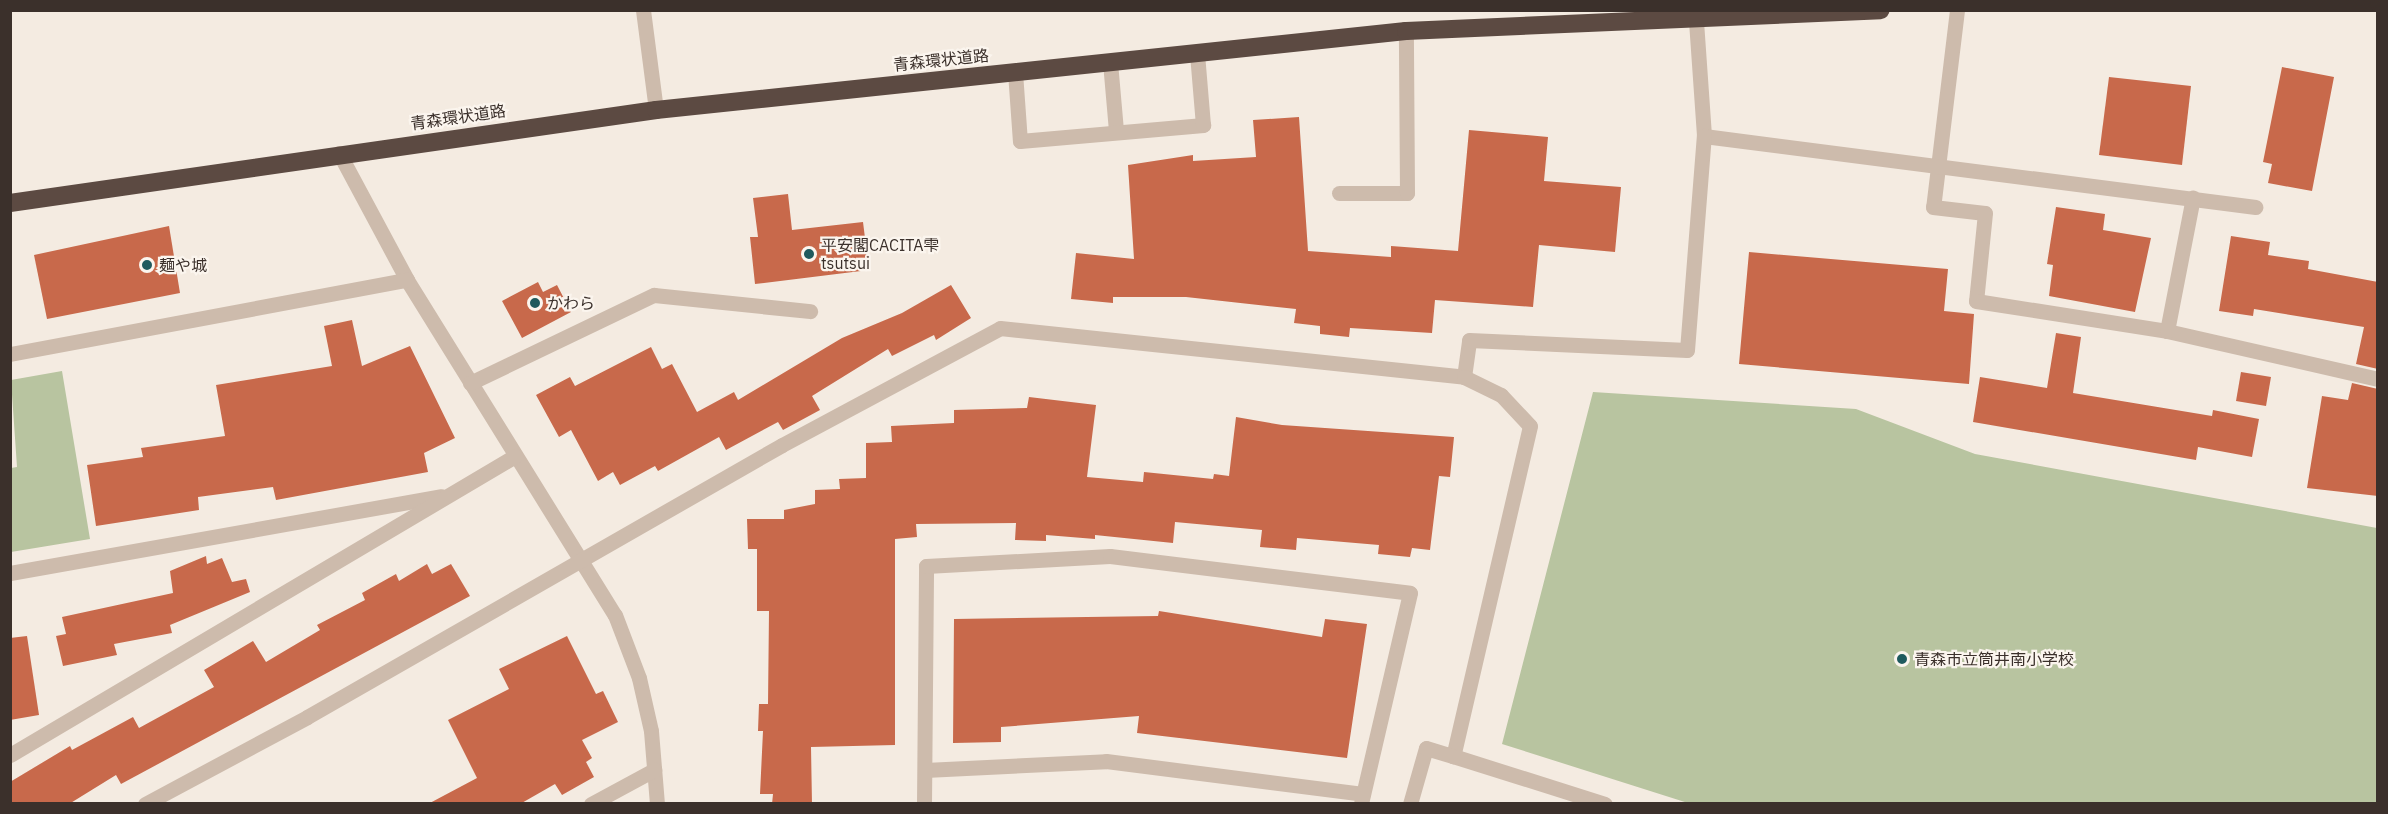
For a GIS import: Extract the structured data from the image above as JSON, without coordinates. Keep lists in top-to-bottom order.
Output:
{
  "streets": {
    "highway": ["青森環状道路"]
  },
  "places": [
    "平安閣CACITA雫 tsutsui",
    "麺や城",
    "かわら",
    "青森市立筒井南小学校"
  ]
}
